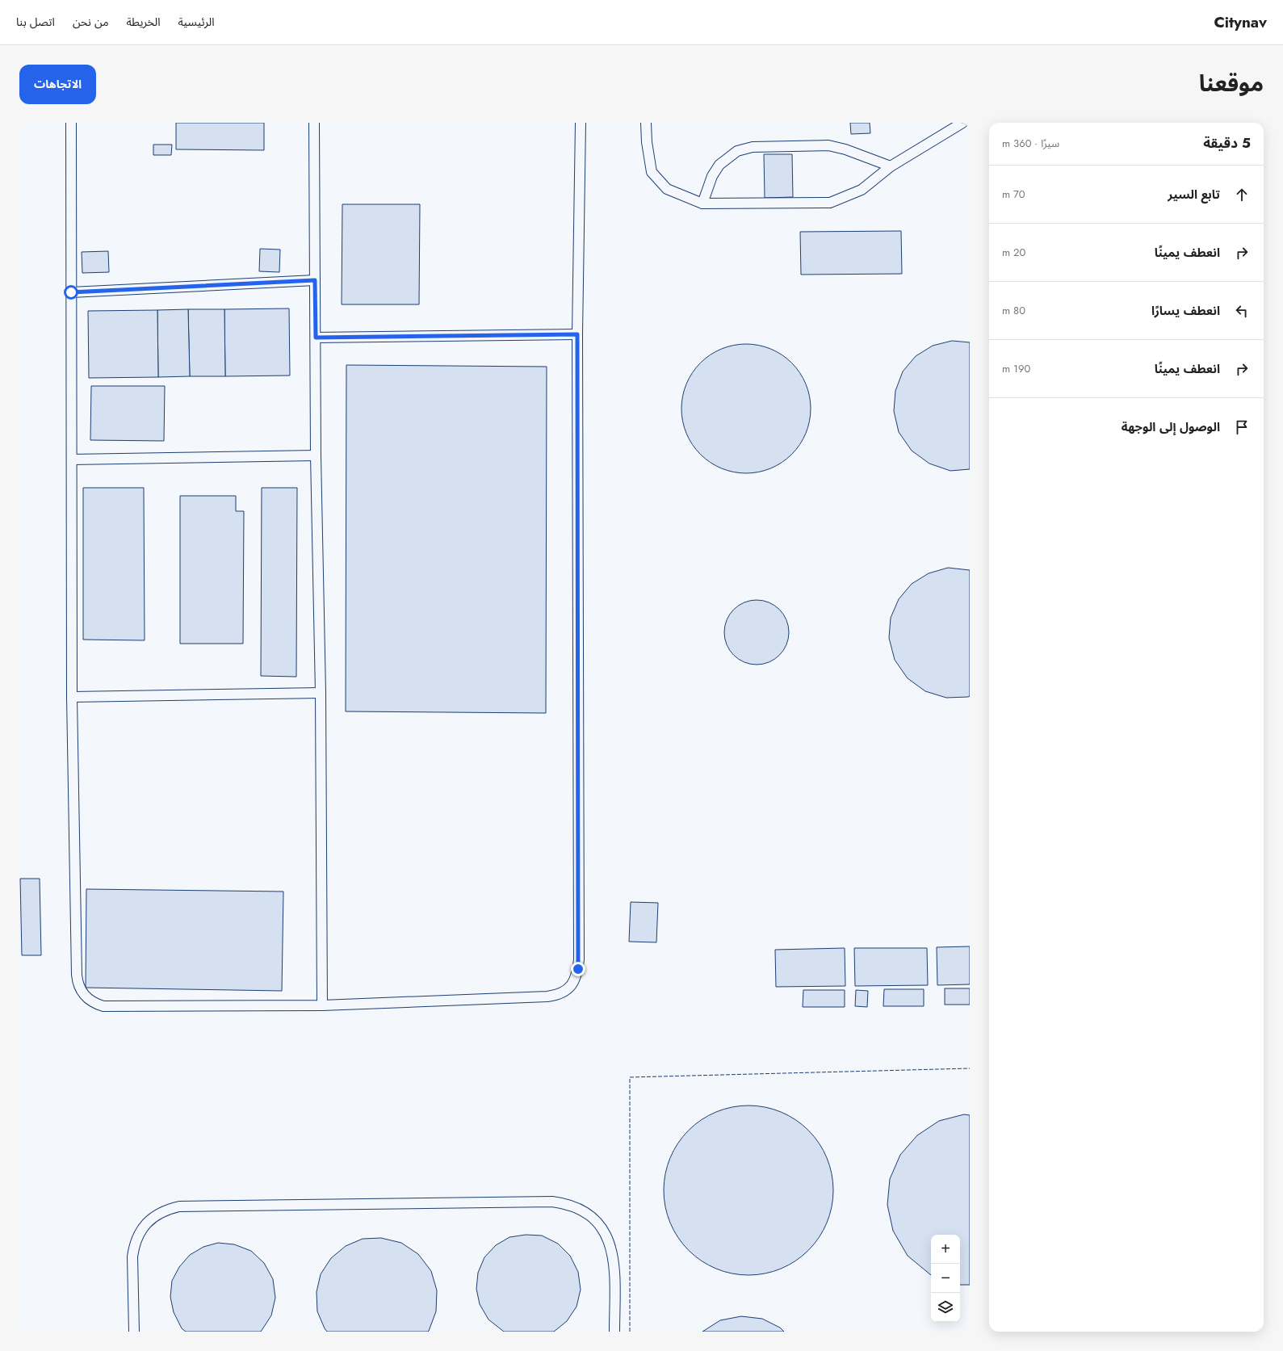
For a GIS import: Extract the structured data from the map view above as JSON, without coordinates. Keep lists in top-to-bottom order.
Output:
{
  "page": {
    "header": "Citynav",
    "nav": [
      "الرئيسية",
      "الخريطة",
      "من نحن",
      "اتصل بنا"
    ],
    "title": "موقعنا",
    "buttons": "الاتجاهات",
    "heading": ["5 دقيقة", "سيرًا · 360 m"],
    "list": [
      ["تابع السير", "70 m"],
      ["انعطف يمينًا", "20 m"],
      ["انعطف يسارًا", "80 m"],
      ["انعطف يمينًا", "190 m"],
      "الوصول إلى الوجهة"
    ],
    "map_buttons": ["+", "−"]
  }
}
